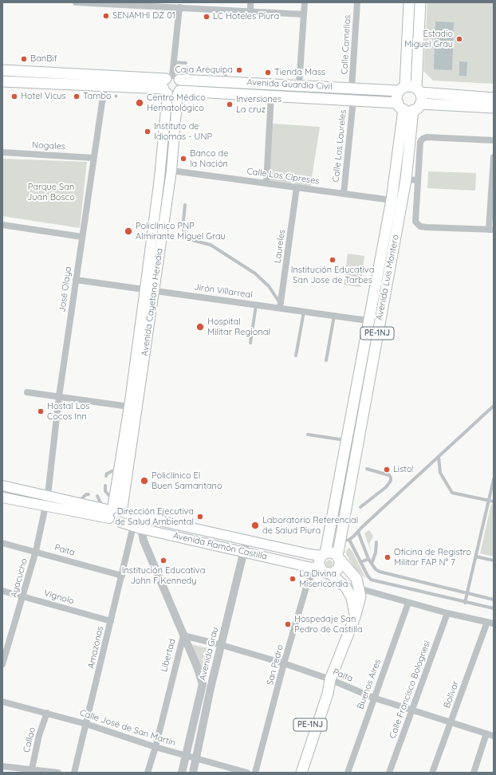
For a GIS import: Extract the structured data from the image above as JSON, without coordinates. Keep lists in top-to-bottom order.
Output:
{
  "streets": {
    "main road": [
      "Avenida Guardia Civil",
      "Avenida Luis Montero",
      "Avenida Cayetano Heredia",
      "PE-1NJ",
      "Avenida Ramón Castilla"
    ],
    "street": [
      "Calle Camelias",
      "Nogales",
      "Calle Los Laureles",
      "Calle Los Cipreses",
      "Laureles",
      "José Olaya",
      "Jirón Villarreal",
      "Paita",
      "Ayacucho",
      "Vignolo",
      "Amazonas",
      "Avenida Grau",
      "Libertad",
      "San Pedro",
      "Buenos Aires",
      "Calle Francisco Bolognesi",
      "Bolívar",
      "Calle José de San Martín",
      "Callao"
    ]
  },
  "crossings": [
    ["Calle Camelias", "Avenida Guardia Civil"],
    ["Avenida Guardia Civil", "Calle Los Laureles"],
    ["Avenida Guardia Civil", "Avenida Luis Montero"],
    ["Avenida Guardia Civil", "José Olaya"],
    ["Avenida Guardia Civil", "Avenida Cayetano Heredia"],
    ["Avenida Guardia Civil", "PE-1NJ"],
    ["Nogales", "José Olaya"],
    ["Calle Los Laureles", "Calle Los Cipreses"],
    ["Calle Los Cipreses", "Laureles"],
    ["Calle Los Cipreses", "Avenida Luis Montero"],
    ["Calle Los Cipreses", "Avenida Cayetano Heredia"],
    ["Laureles", "Jirón Villarreal"],
    ["Avenida Luis Montero", "Jirón Villarreal"],
    ["Avenida Luis Montero", "PE-1NJ"],
    ["Avenida Luis Montero", "Avenida Ramón Castilla"],
    ["Avenida Luis Montero", "San Pedro"],
    ["José Olaya", "Jirón Villarreal"],
    ["José Olaya", "Avenida Ramón Castilla"],
    ["José Olaya", "Ayacucho"],
    ["Jirón Villarreal", "Avenida Cayetano Heredia"],
    ["Avenida Cayetano Heredia", "Avenida Ramón Castilla"],
    ["PE-1NJ", "Avenida Ramón Castilla"],
    ["PE-1NJ", "Paita"],
    ["PE-1NJ", "San Pedro"],
    ["Avenida Ramón Castilla", "Ayacucho"],
    ["Avenida Ramón Castilla", "Amazonas"],
    ["Avenida Ramón Castilla", "Avenida Grau"],
    ["Avenida Ramón Castilla", "Libertad"],
    ["Avenida Ramón Castilla", "San Pedro"],
    ["Paita", "Ayacucho"],
    ["Paita", "Amazonas"],
    ["Paita", "Avenida Grau"],
    ["Paita", "Libertad"],
    ["Paita", "San Pedro"],
    ["Paita", "Buenos Aires"],
    ["Paita", "Calle Francisco Bolognesi"],
    ["Paita", "Bolívar"],
    ["Ayacucho", "Vignolo"],
    ["Vignolo", "Amazonas"],
    ["Amazonas", "Libertad"],
    ["Amazonas", "Calle José de San Martín"],
    ["Avenida Grau", "Libertad"],
    ["Avenida Grau", "Calle José de San Martín"],
    ["Libertad", "Calle José de San Martín"],
    ["Calle José de San Martín", "Callao"]
  ],
  "parks": ["Parque San Juan Bosco"],
  "places": [
    "SENAMHI DZ 01",
    "LC Hoteles Piura",
    "Estadio Miguel Grau",
    "BanBif",
    "Caja Arequipa",
    "Tienda Mass",
    "Hotel Vicus",
    "Tambo +",
    "Centro Médico Hematológico",
    "Inversiones La cruz",
    "Instituto de Idiomas - UNP",
    "Banco de la Nación",
    "Policlínico PNP Almirante Miguel Grau",
    "Institución Educativa San Jose de Tarbes",
    "Hospital Militar Regional",
    "Hostal Los Cocos Inn",
    "Listo!",
    "Policlínico El Buen Samaritano",
    "Dirección Ejecutiva de Salud Ambiental",
    "Laboratorio Referencial de Salud Piura",
    "Oficina de Registro Militar FAP N° 7",
    "Institución Educativa John F Kennedy",
    "La Divina Misericordia",
    "Hospedaje San Pedro de Castilla"
  ]
}
